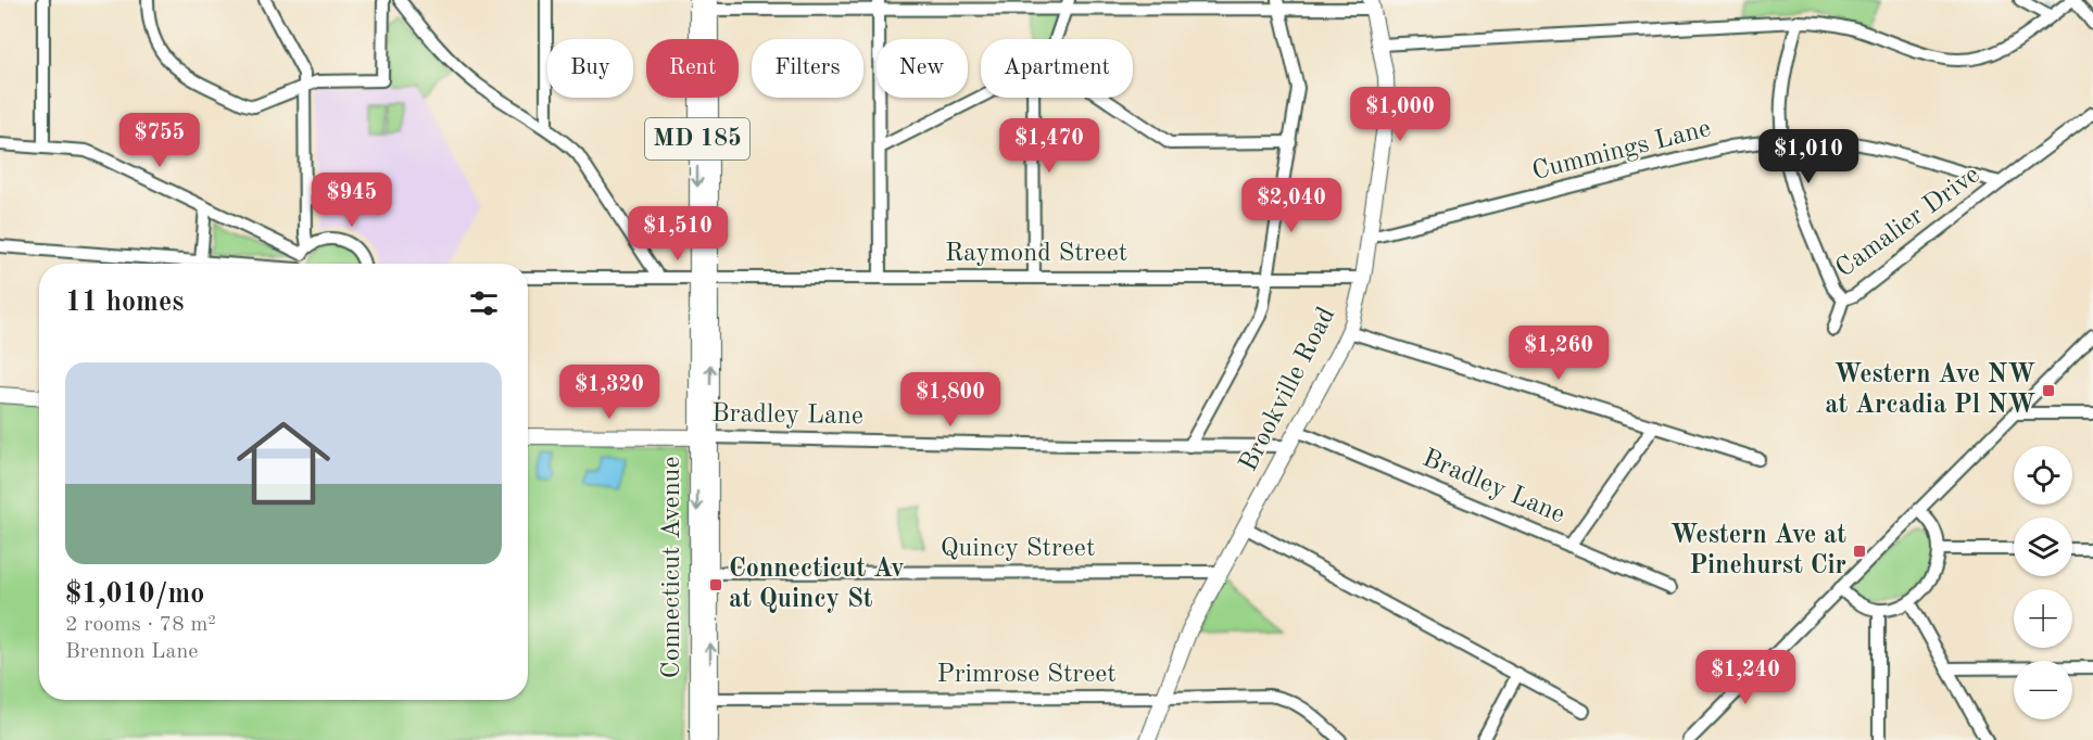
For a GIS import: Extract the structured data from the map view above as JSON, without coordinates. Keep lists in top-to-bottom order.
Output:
{
  "streets": {
    "main road": [
      "MD 185",
      "Brookville Road",
      "Bradley Lane",
      "Connecticut Avenue"
    ],
    "street": [
      "Cummings Lane",
      "Camalier Drive",
      "Raymond Street",
      "Quincy Street",
      "Primrose Street"
    ]
  },
  "crossings": [
    ["Cummings Lane", "Camalier Drive"],
    ["Cummings Lane", "Brookville Road"],
    ["Raymond Street", "Brookville Road"],
    ["Raymond Street", "Connecticut Avenue"],
    ["Brookville Road", "Bradley Lane"],
    ["Brookville Road", "Quincy Street"],
    ["Brookville Road", "Primrose Street"],
    ["Bradley Lane", "Connecticut Avenue"],
    ["Quincy Street", "Connecticut Avenue"],
    ["Connecticut Avenue", "Primrose Street"]
  ],
  "places": {
    "transit": ["Western Ave NW at Arcadia Pl NW", "Western Ave at Pinehurst Cir", "Connecticut Av at Quincy St"]
  },
  "page": {
    "chip": [
      "Buy",
      "Rent",
      "Filters",
      "New",
      "Apartment"
    ],
    "price": [
      "$1,000",
      "$755",
      "$1,470",
      "$1,010",
      "$945",
      "$2,040",
      "$1,510",
      "$1,260",
      "$1,320",
      "$1,800",
      "$1,240"
    ],
    "heading": "11 homes",
    "list": [
      {
        "name": "$1,010/mo",
        "note": "2 rooms · 78 m² · Brennon Lane"
      }
    ],
    "map_buttons": ["+", "−"]
  }
}
